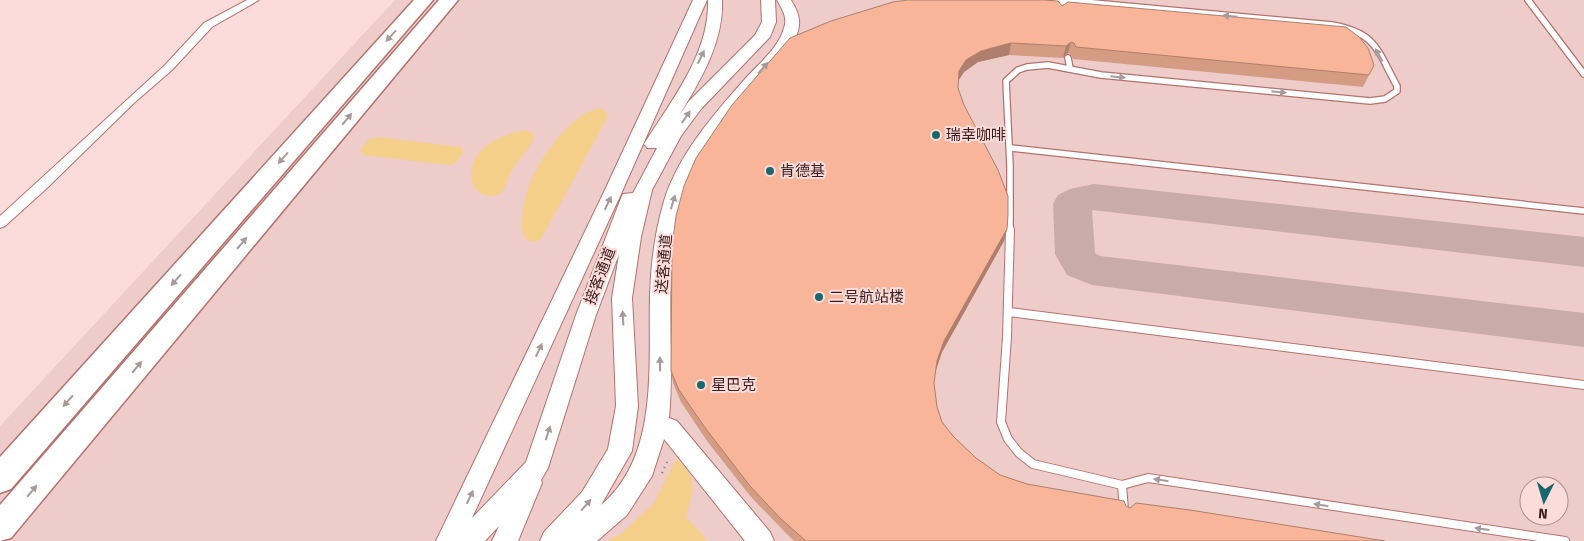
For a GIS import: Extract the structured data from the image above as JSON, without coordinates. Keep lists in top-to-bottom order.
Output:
{
  "streets": {
    "main road": ["送客通道", "接客通道"]
  },
  "places": [
    "瑞幸咖啡",
    "肯德基",
    "二号航站楼",
    "星巴克"
  ],
  "north": "bottom"
}
